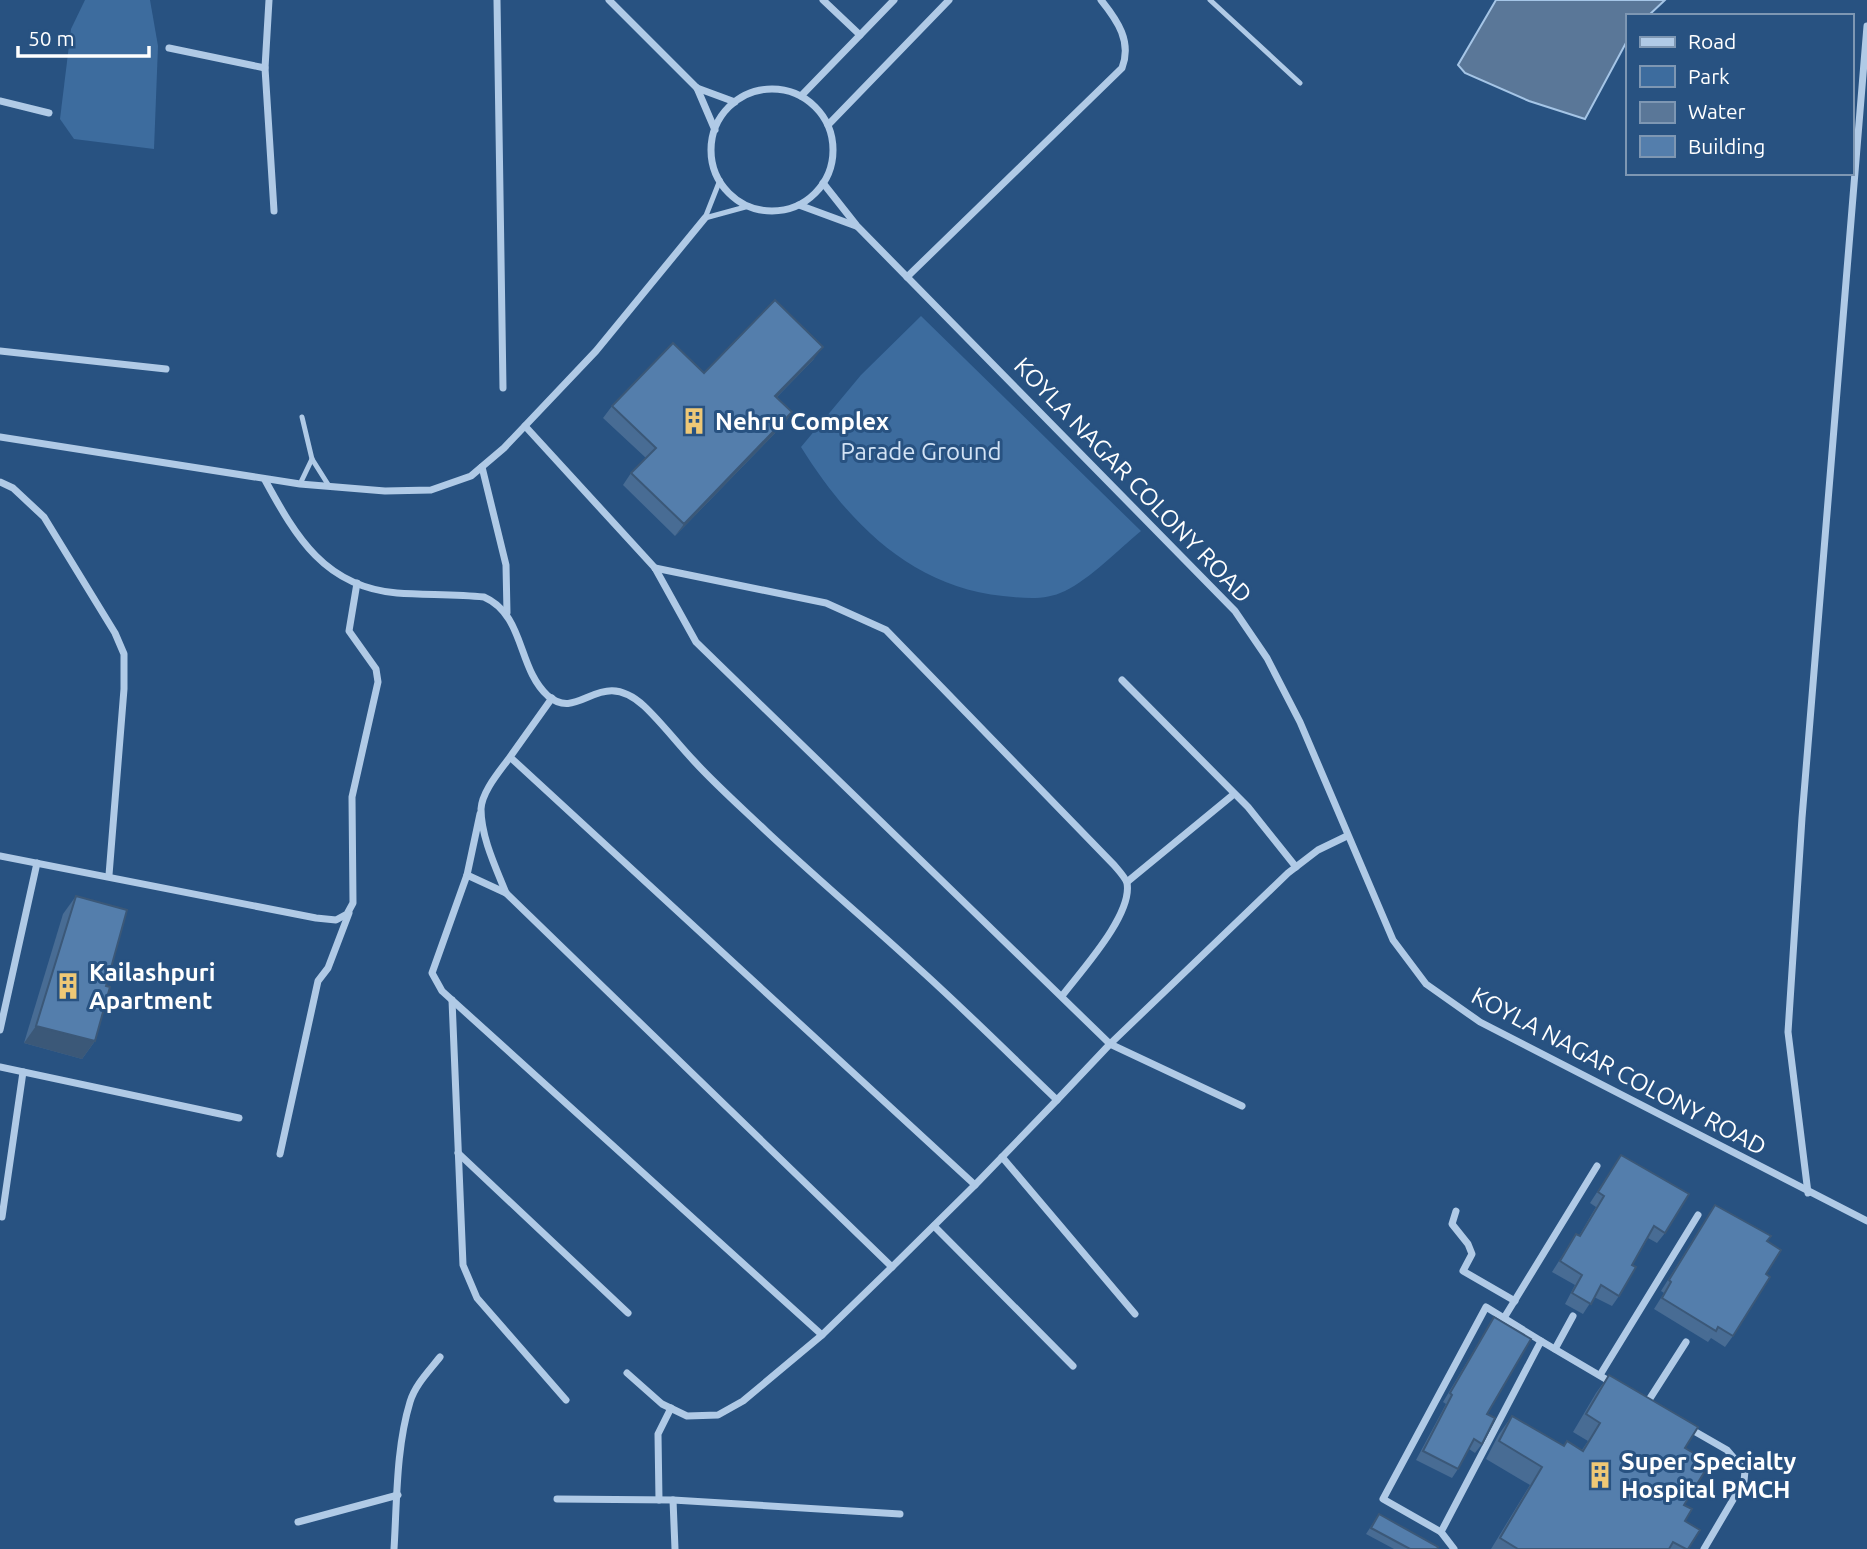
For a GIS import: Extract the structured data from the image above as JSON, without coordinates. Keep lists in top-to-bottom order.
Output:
{
  "streets": {
    "street": ["KOYLA NAGAR COLONY ROAD"]
  },
  "parks": ["Parade Ground"],
  "places": {
    "building": ["Nehru Complex", "Kailashpuri Apartment", "Super Specialty Hospital PMCH"]
  },
  "legend": [
    "Road",
    "Park",
    "Water",
    "Building"
  ],
  "scale_bar": "50 m"
}
